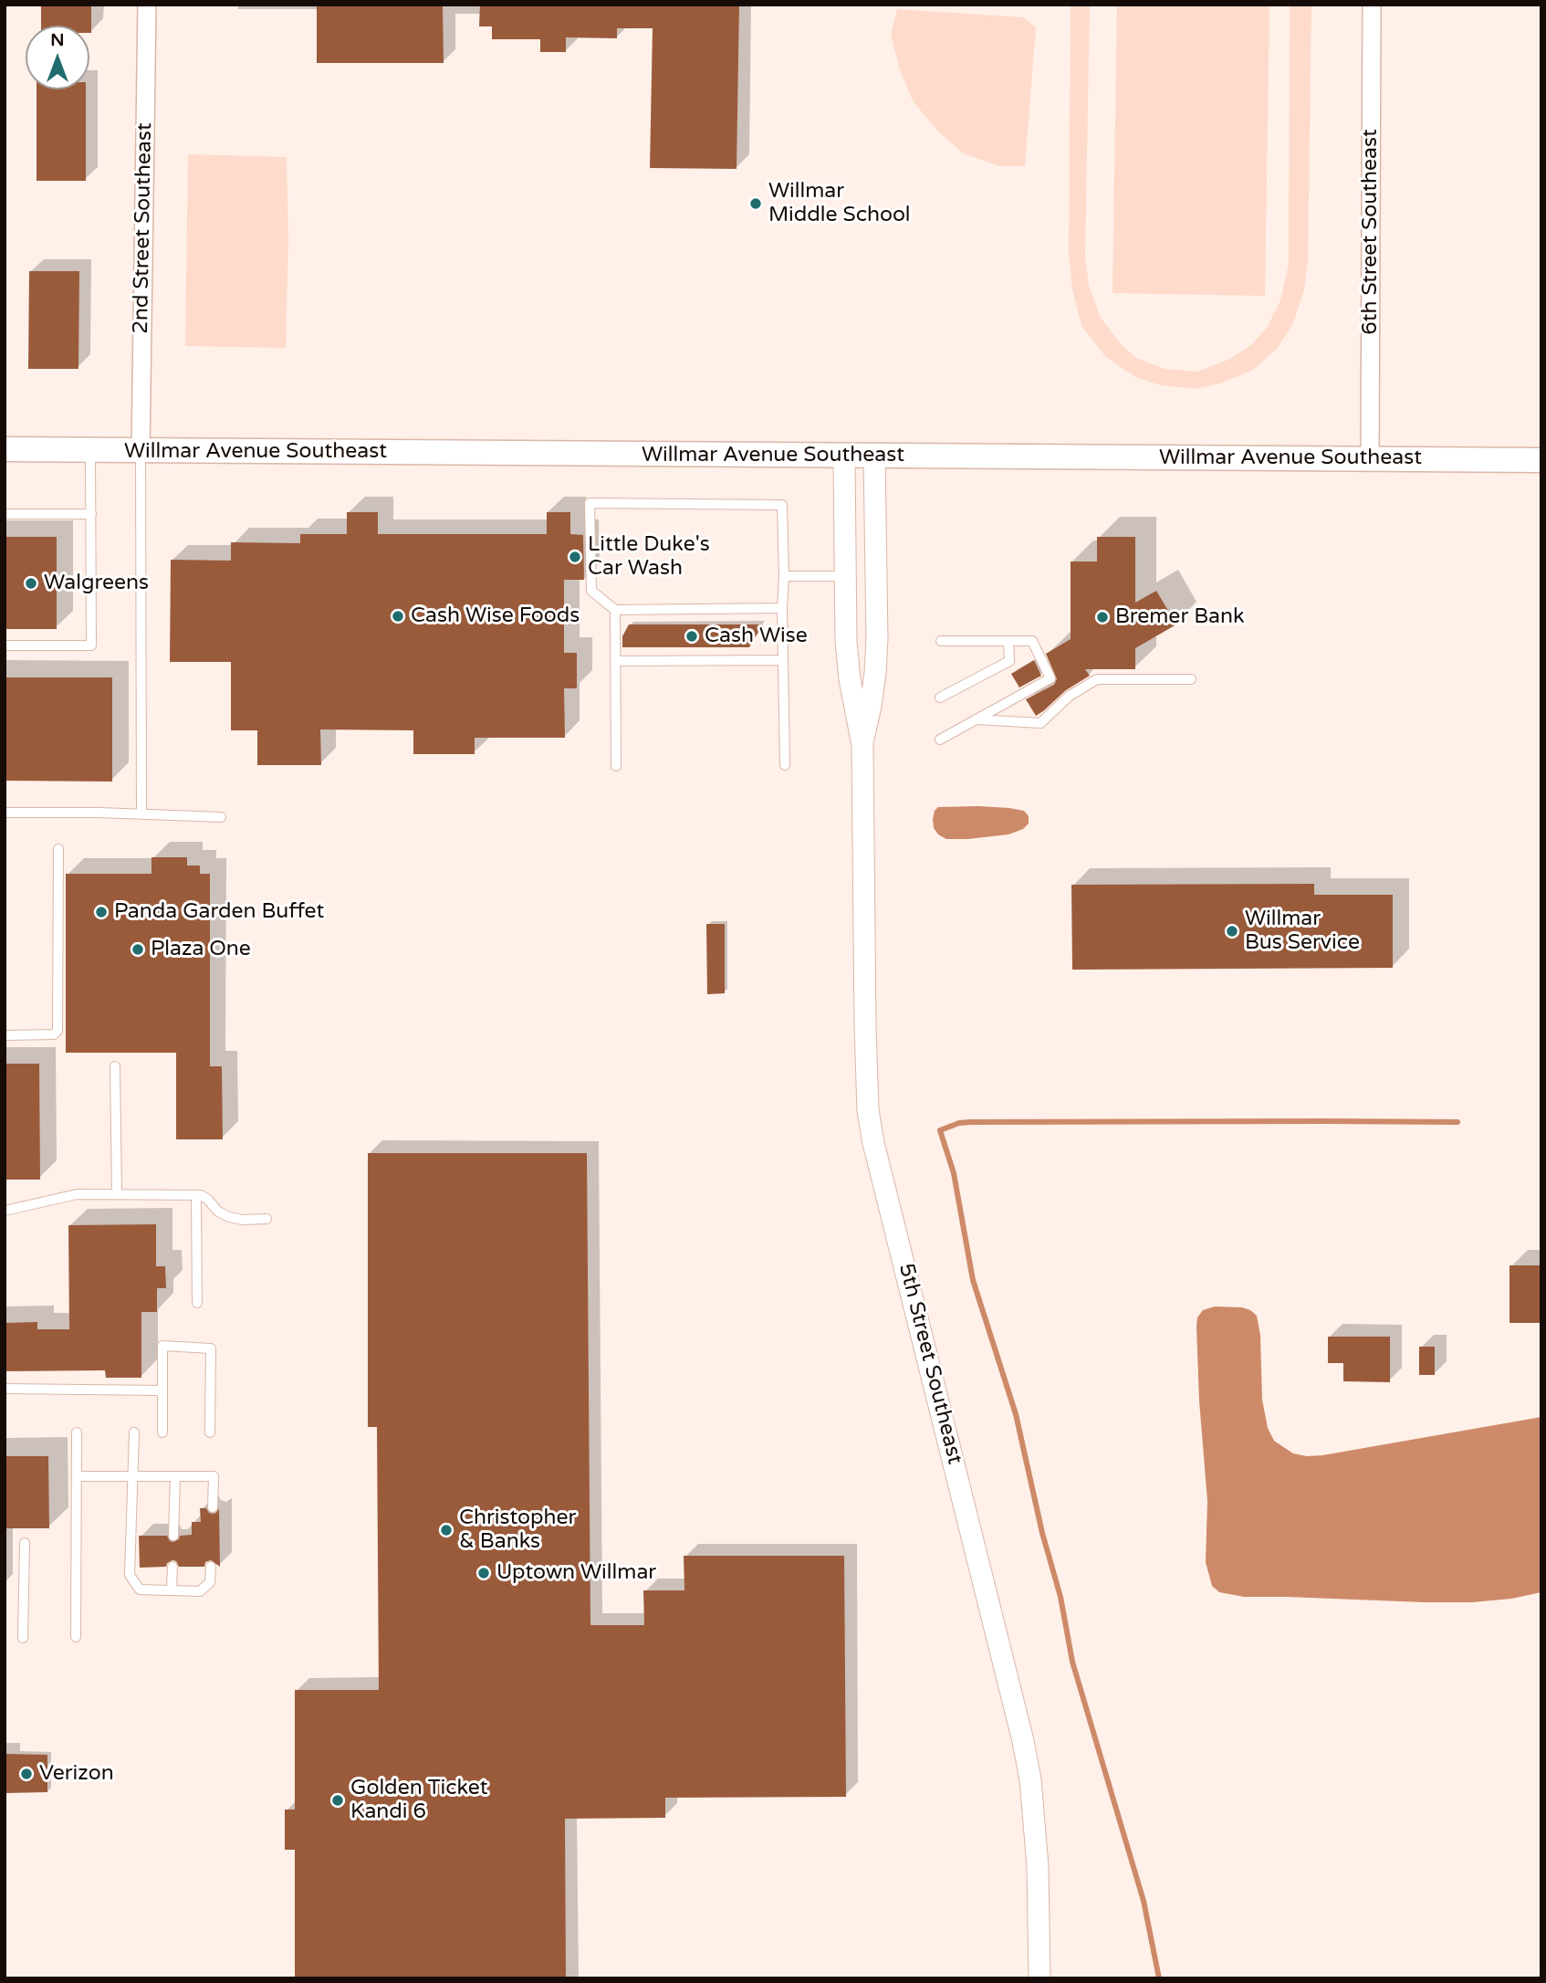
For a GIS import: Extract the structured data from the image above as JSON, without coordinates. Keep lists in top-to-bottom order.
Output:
{
  "streets": {
    "main road": ["Willmar Avenue Southeast"],
    "street": ["2nd Street Southeast", "6th Street Southeast", "5th Street Southeast"]
  },
  "crossings": [
    ["2nd Street Southeast", "Willmar Avenue Southeast"],
    ["6th Street Southeast", "Willmar Avenue Southeast"],
    ["Willmar Avenue Southeast", "5th Street Southeast"]
  ],
  "places": [
    "Willmar Middle School",
    "Little Duke's Car Wash",
    "Walgreens",
    "Cash Wise Foods",
    "Bremer Bank",
    "Cash Wise",
    "Panda Garden Buffet",
    "Willmar Bus Service",
    "Plaza One",
    "Christopher & Banks",
    "Uptown Willmar",
    "Verizon",
    "Golden Ticket Kandi 6"
  ],
  "north": "top"
}
